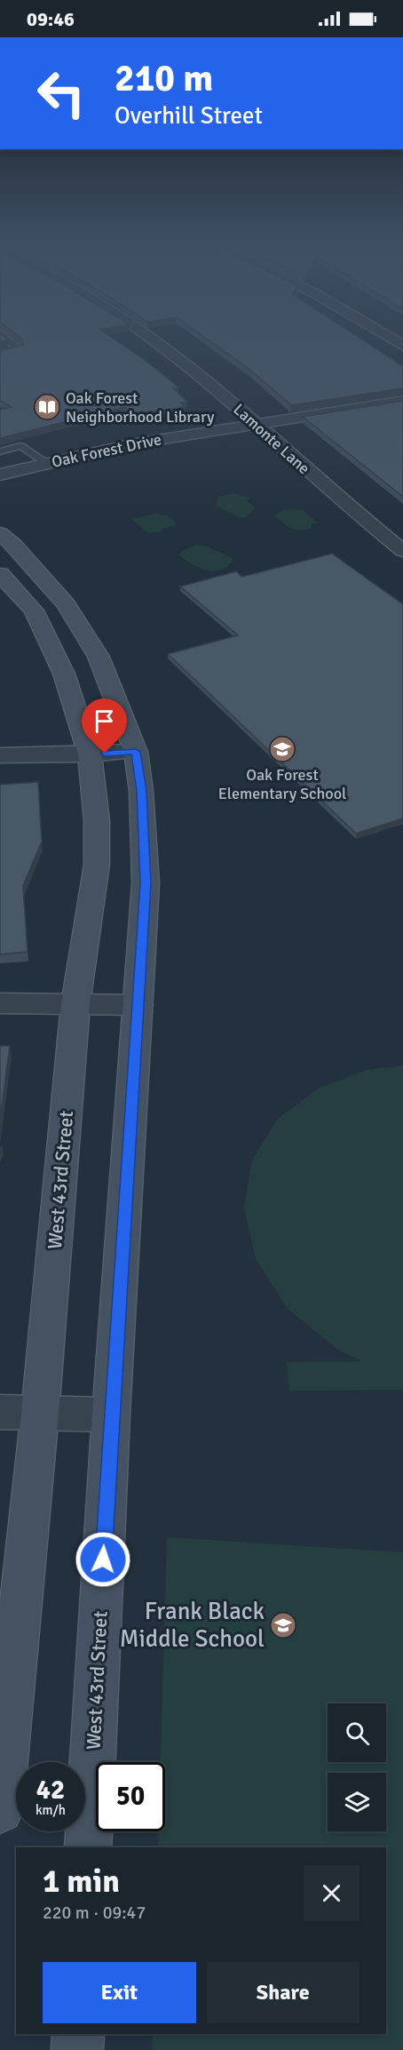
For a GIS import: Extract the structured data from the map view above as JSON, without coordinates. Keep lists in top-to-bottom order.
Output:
{
  "streets": {
    "main road": ["West 43rd Street"],
    "street": ["Lamonte Lane", "Oak Forest Drive"]
  },
  "crossings": [
    ["Lamonte Lane", "Oak Forest Drive"]
  ],
  "places": {
    "library": ["Oak Forest Neighborhood Library"],
    "school or university": ["Oak Forest Elementary School", "Frank Black Middle School"]
  },
  "page": {
    "status": "09:46",
    "turn": ["210 m", "Overhill Street"],
    "speed": "42 km/h",
    "limit": "50",
    "heading": ["1 min", "220 m · 09:47"],
    "buttons": ["Exit", "Share"]
  }
}
